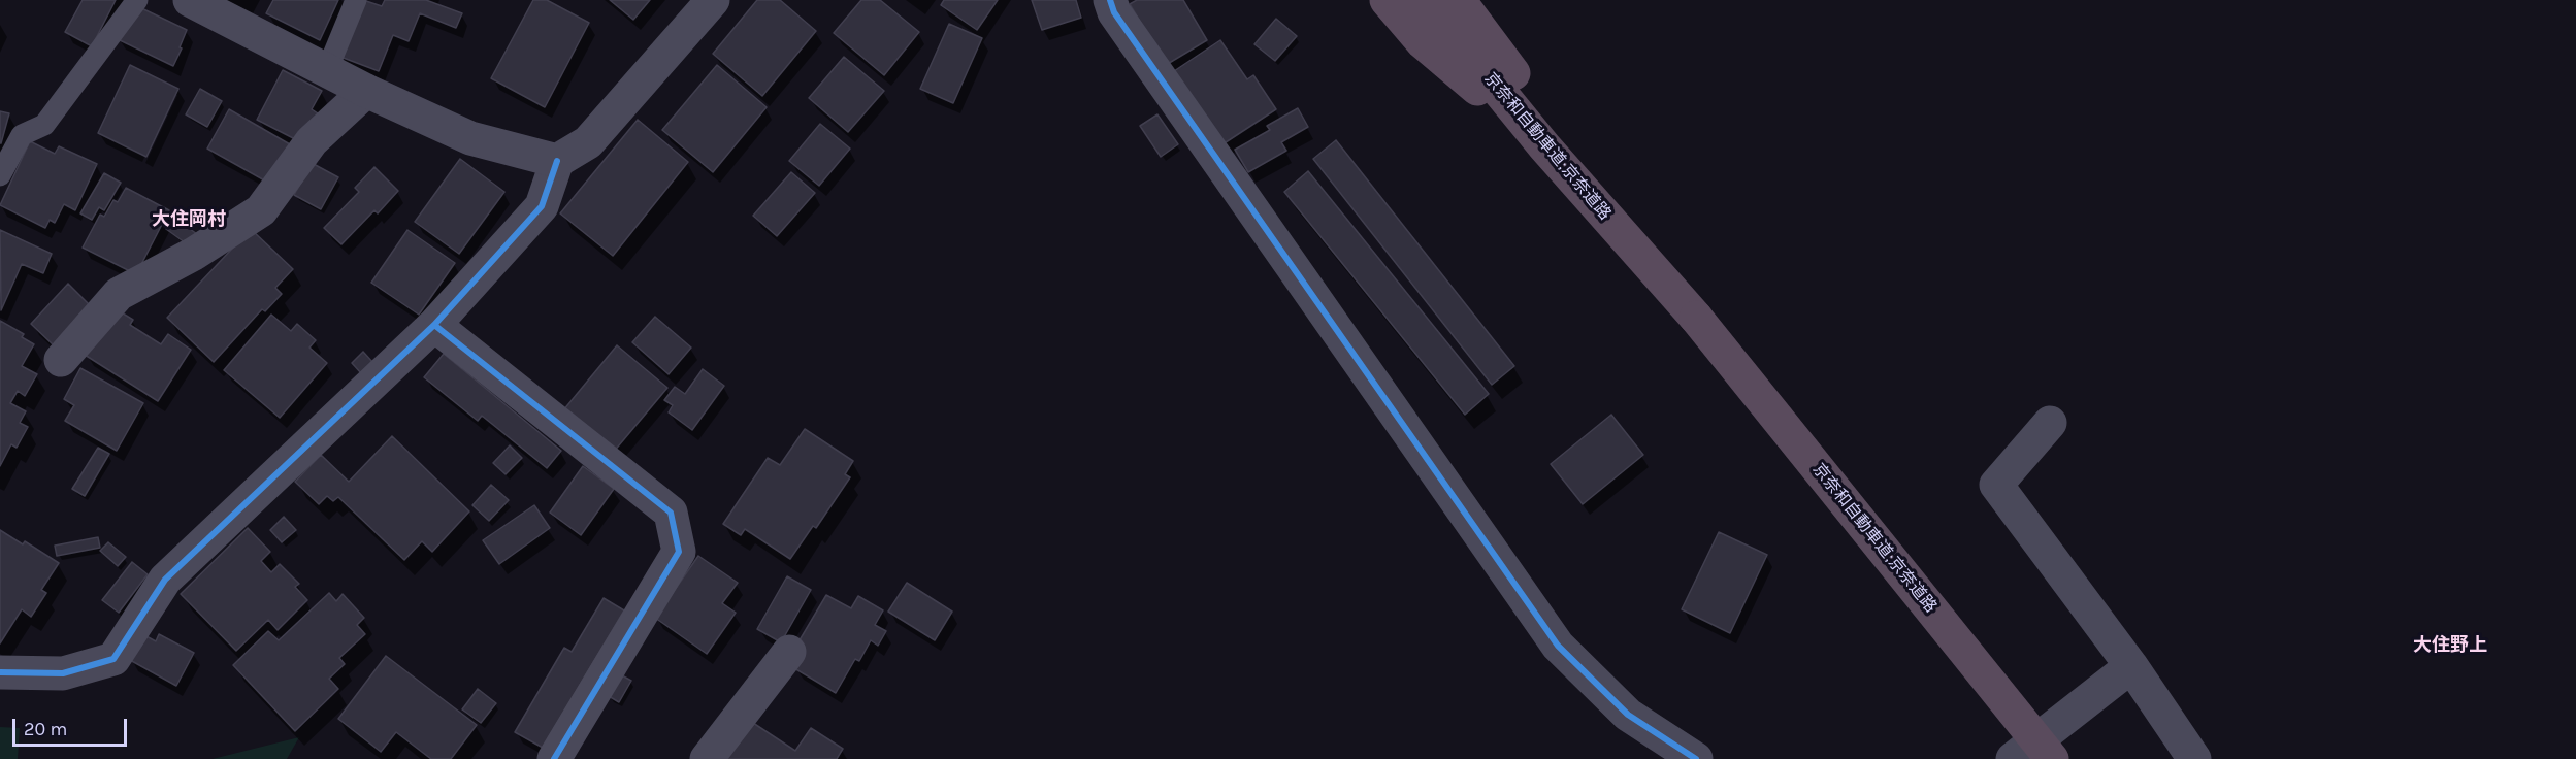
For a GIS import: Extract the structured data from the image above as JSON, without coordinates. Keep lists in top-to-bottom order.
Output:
{
  "streets": {
    "highway": ["京奈和自動車道;京奈道路"]
  },
  "districts": ["大住岡村", "大住野上"],
  "scale_bar": "20 m"
}
